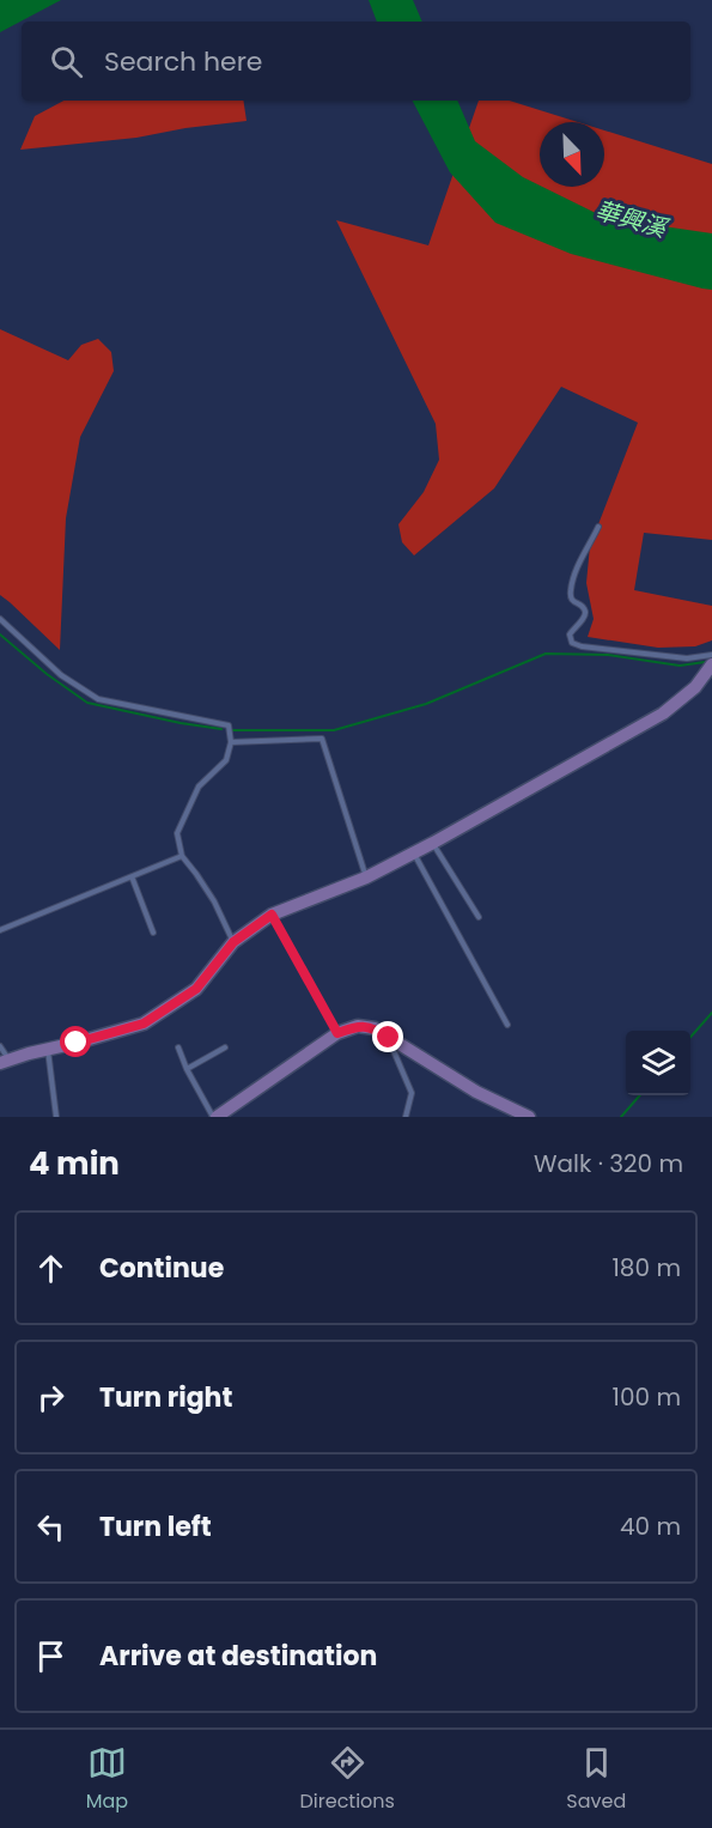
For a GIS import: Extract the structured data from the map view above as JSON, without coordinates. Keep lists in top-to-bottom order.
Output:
{
  "water": ["華興溪"],
  "north": "bottom right",
  "page": {
    "search": "Search here",
    "heading": ["4 min", "Walk · 320 m"],
    "list": [
      ["Continue", "180 m"],
      ["Turn right", "100 m"],
      ["Turn left", "40 m"],
      "Arrive at destination"
    ],
    "nav": ["Map", "Directions", "Saved"]
  }
}
